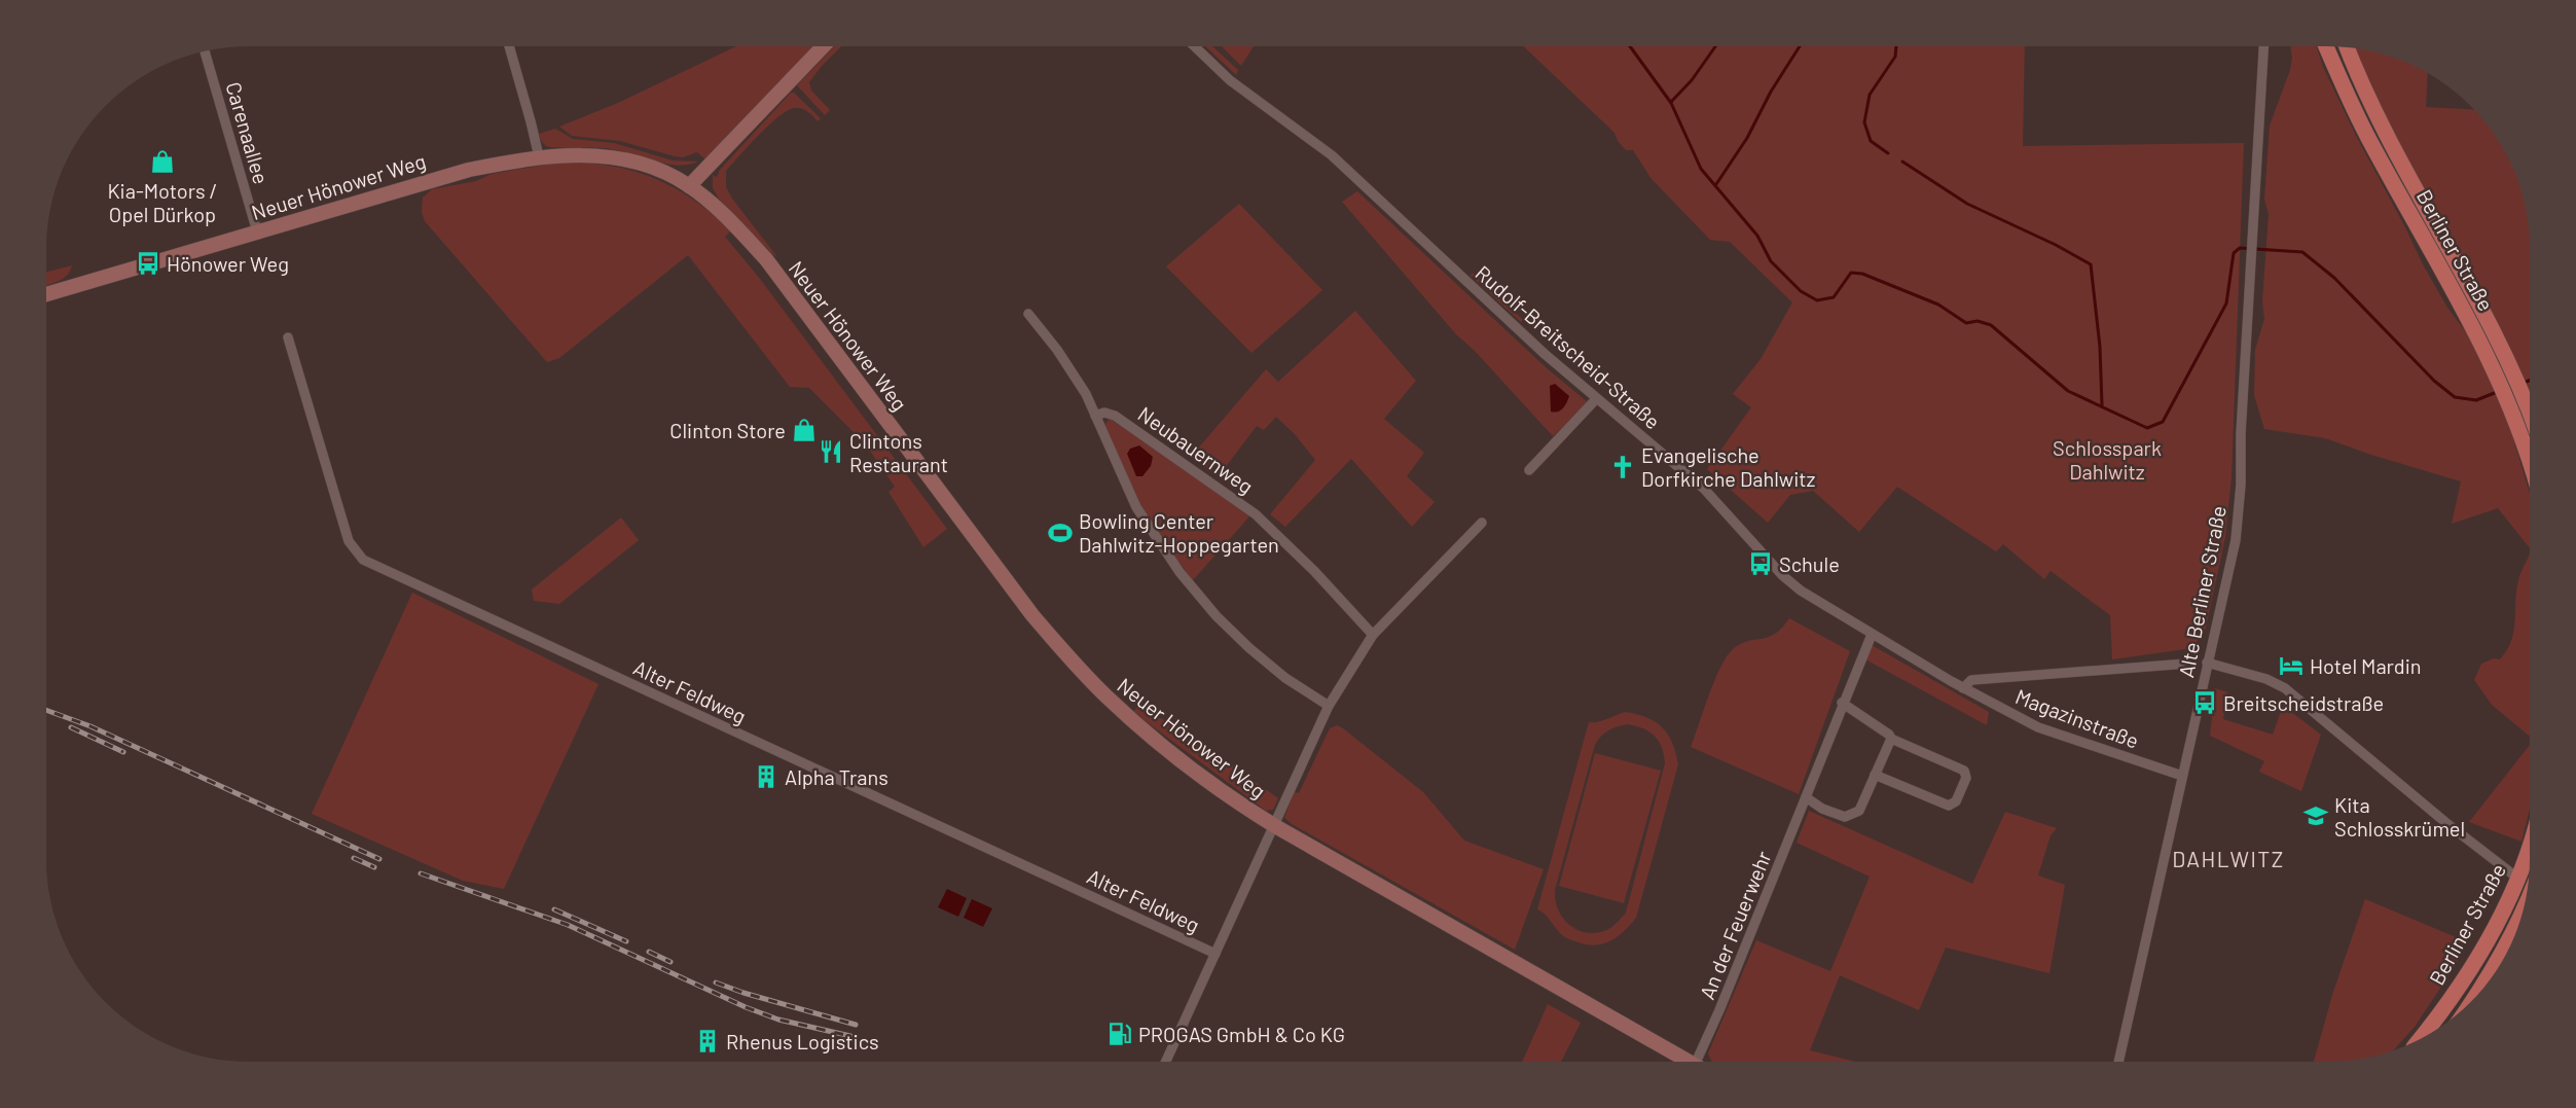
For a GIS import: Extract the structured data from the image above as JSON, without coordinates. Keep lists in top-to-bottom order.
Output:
{
  "streets": {
    "main road": ["Neuer Hönower Weg", "Berliner Straße"],
    "street": [
      "Carenaallee",
      "Rudolf-Breitscheid-Straße",
      "Neubauernweg",
      "Alte Berliner Straße",
      "Alter Feldweg",
      "Magazinstraße",
      "An der Feuerwehr"
    ]
  },
  "crossings": [
    ["Carenaallee", "Neuer Hönower Weg"],
    ["Rudolf-Breitscheid-Straße", "Magazinstraße"],
    ["Rudolf-Breitscheid-Straße", "An der Feuerwehr"],
    ["Alte Berliner Straße", "Magazinstraße"]
  ],
  "districts": ["DAHLWITZ"],
  "parks": ["Schlosspark Dahlwitz"],
  "places": {
    "shop": ["Kia-Motors / Opel Dürkop", "Clinton Store"],
    "bus stop": ["Hönower Weg", "Schule", "Breitscheidstraße"],
    "restaurant": ["Clintons Restaurant"],
    "church": ["Evangelische Dorfkirche Dahlwitz"],
    "sports": ["Bowling Center Dahlwitz-Hoppegarten"],
    "hotel": ["Hotel Mardin"],
    "building": ["Alpha Trans", "Rhenus Logistics"],
    "school or university": ["Kita Schlosskrümel"],
    "fuel station": ["PROGAS GmbH & Co KG"]
  }
}
